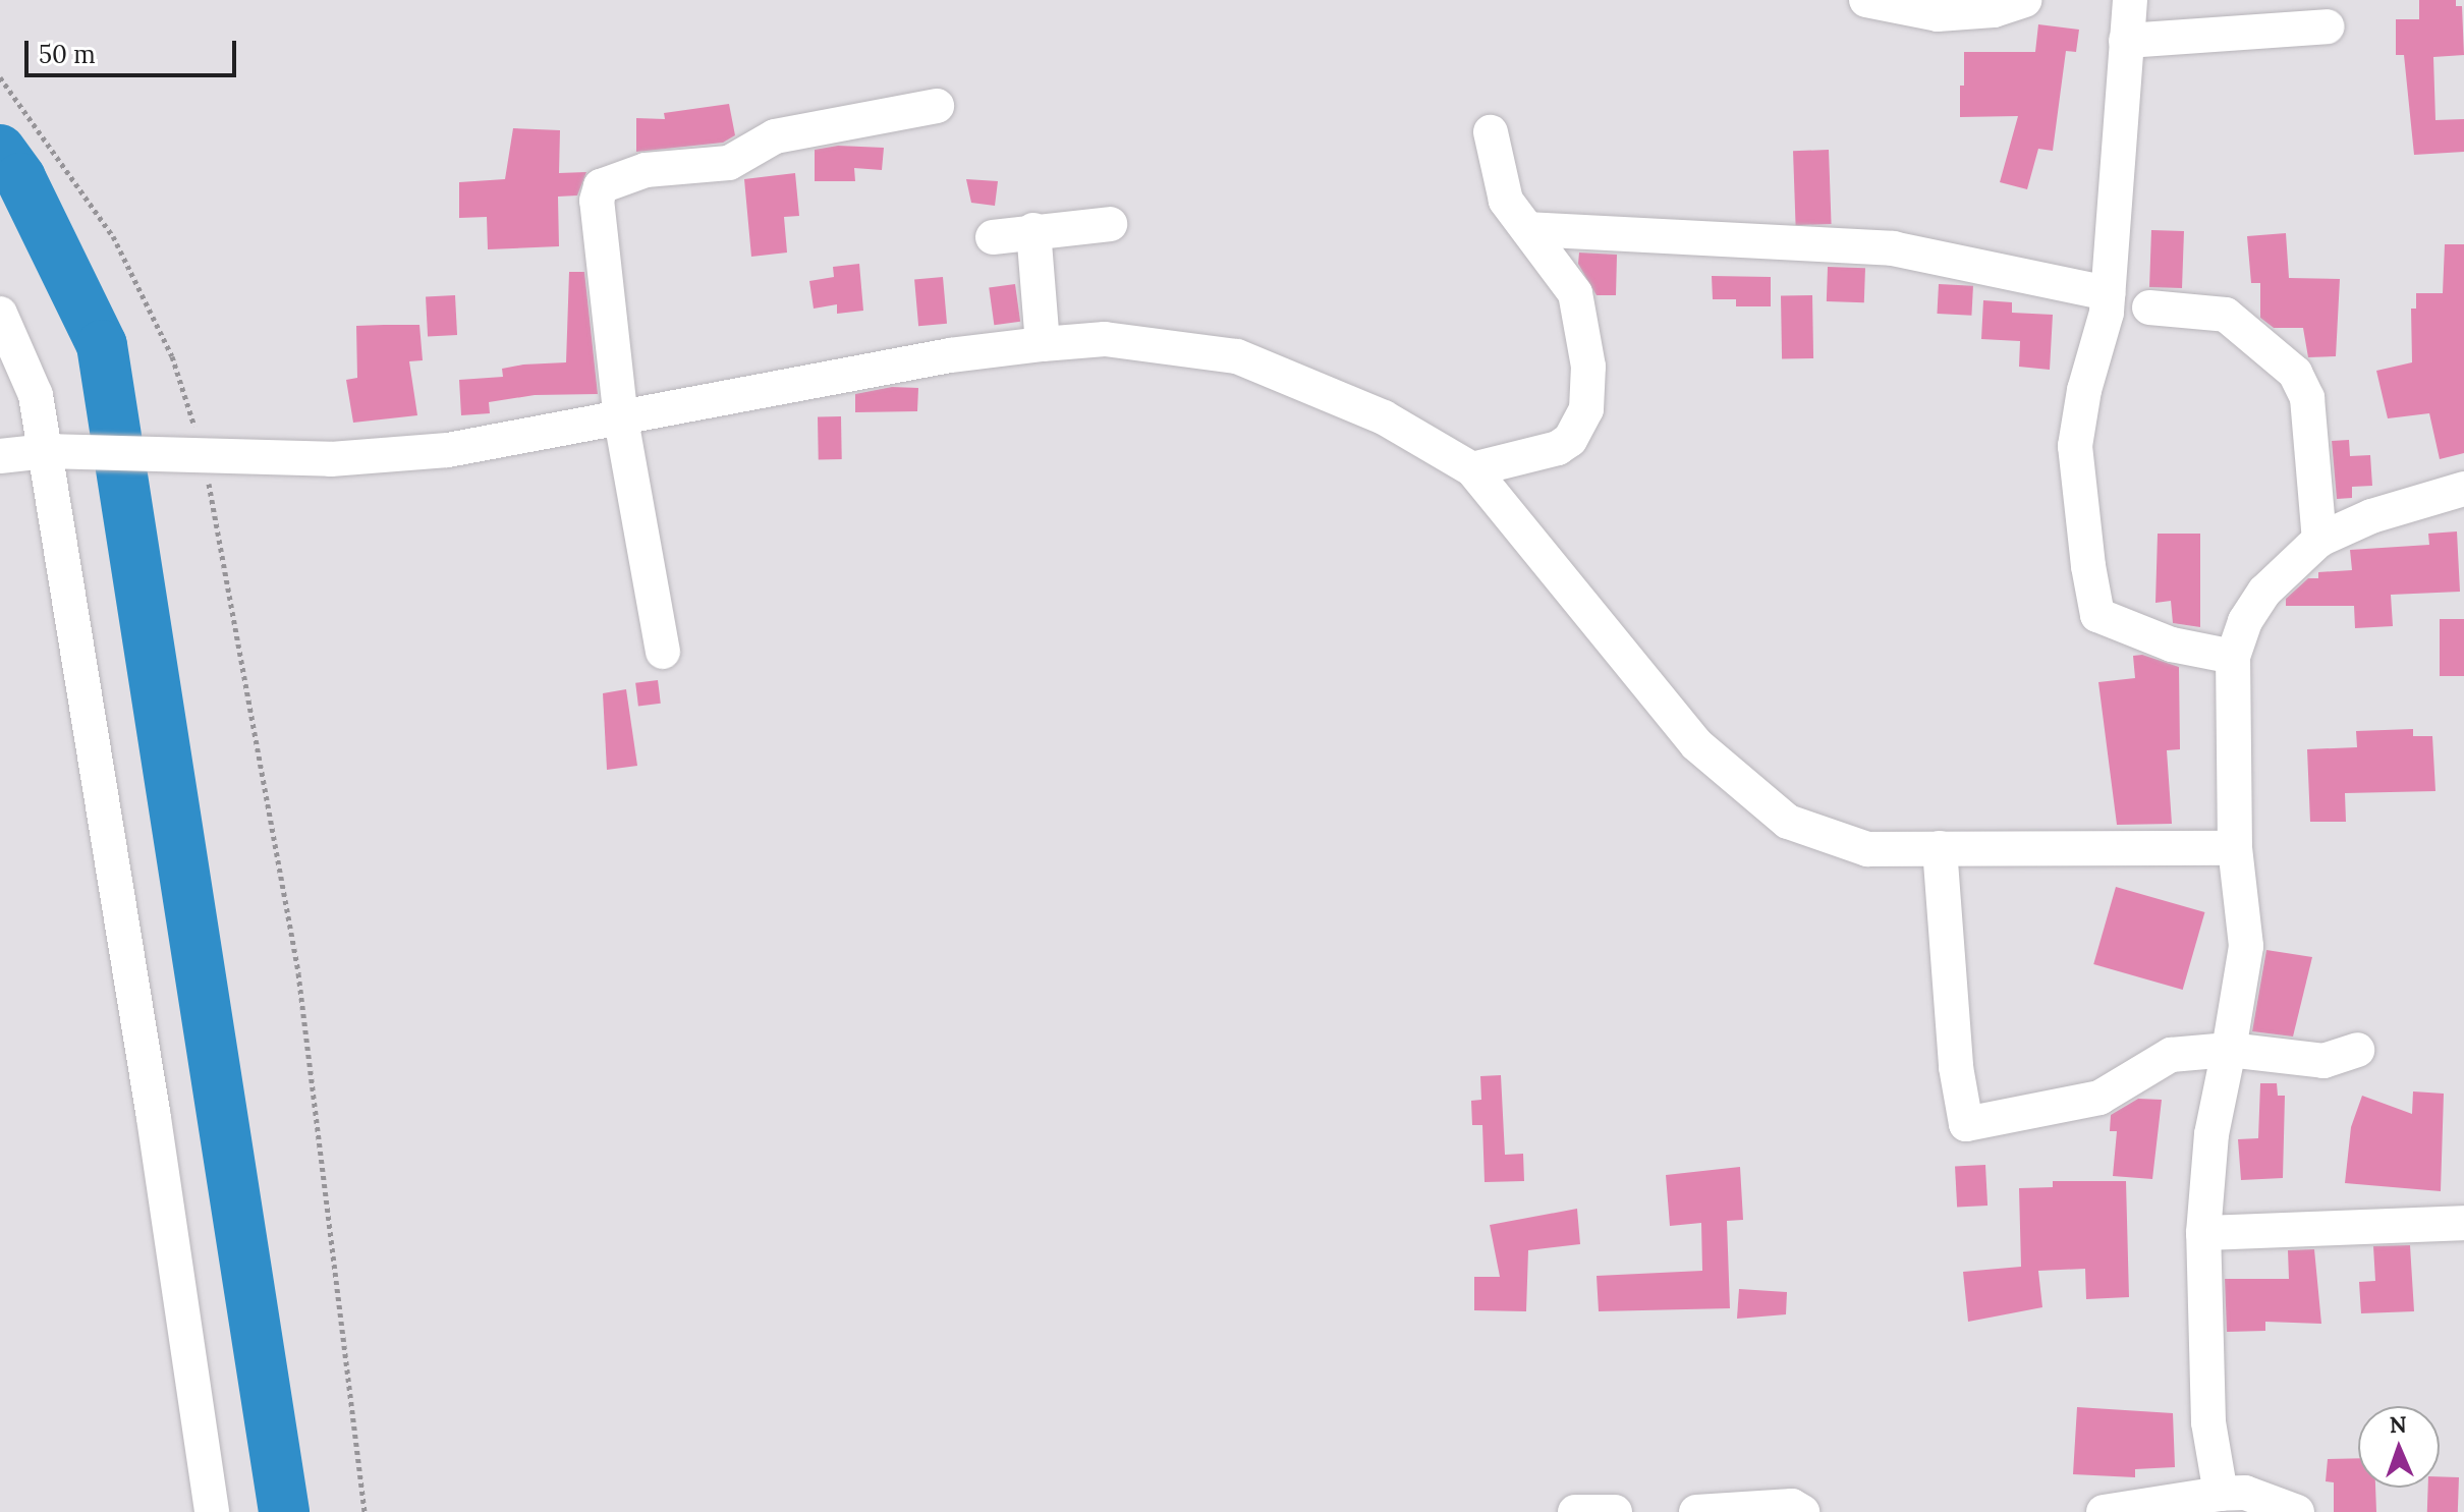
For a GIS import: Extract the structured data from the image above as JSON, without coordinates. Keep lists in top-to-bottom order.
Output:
{
  "scale_bar": "50 m",
  "north": "top"
}
